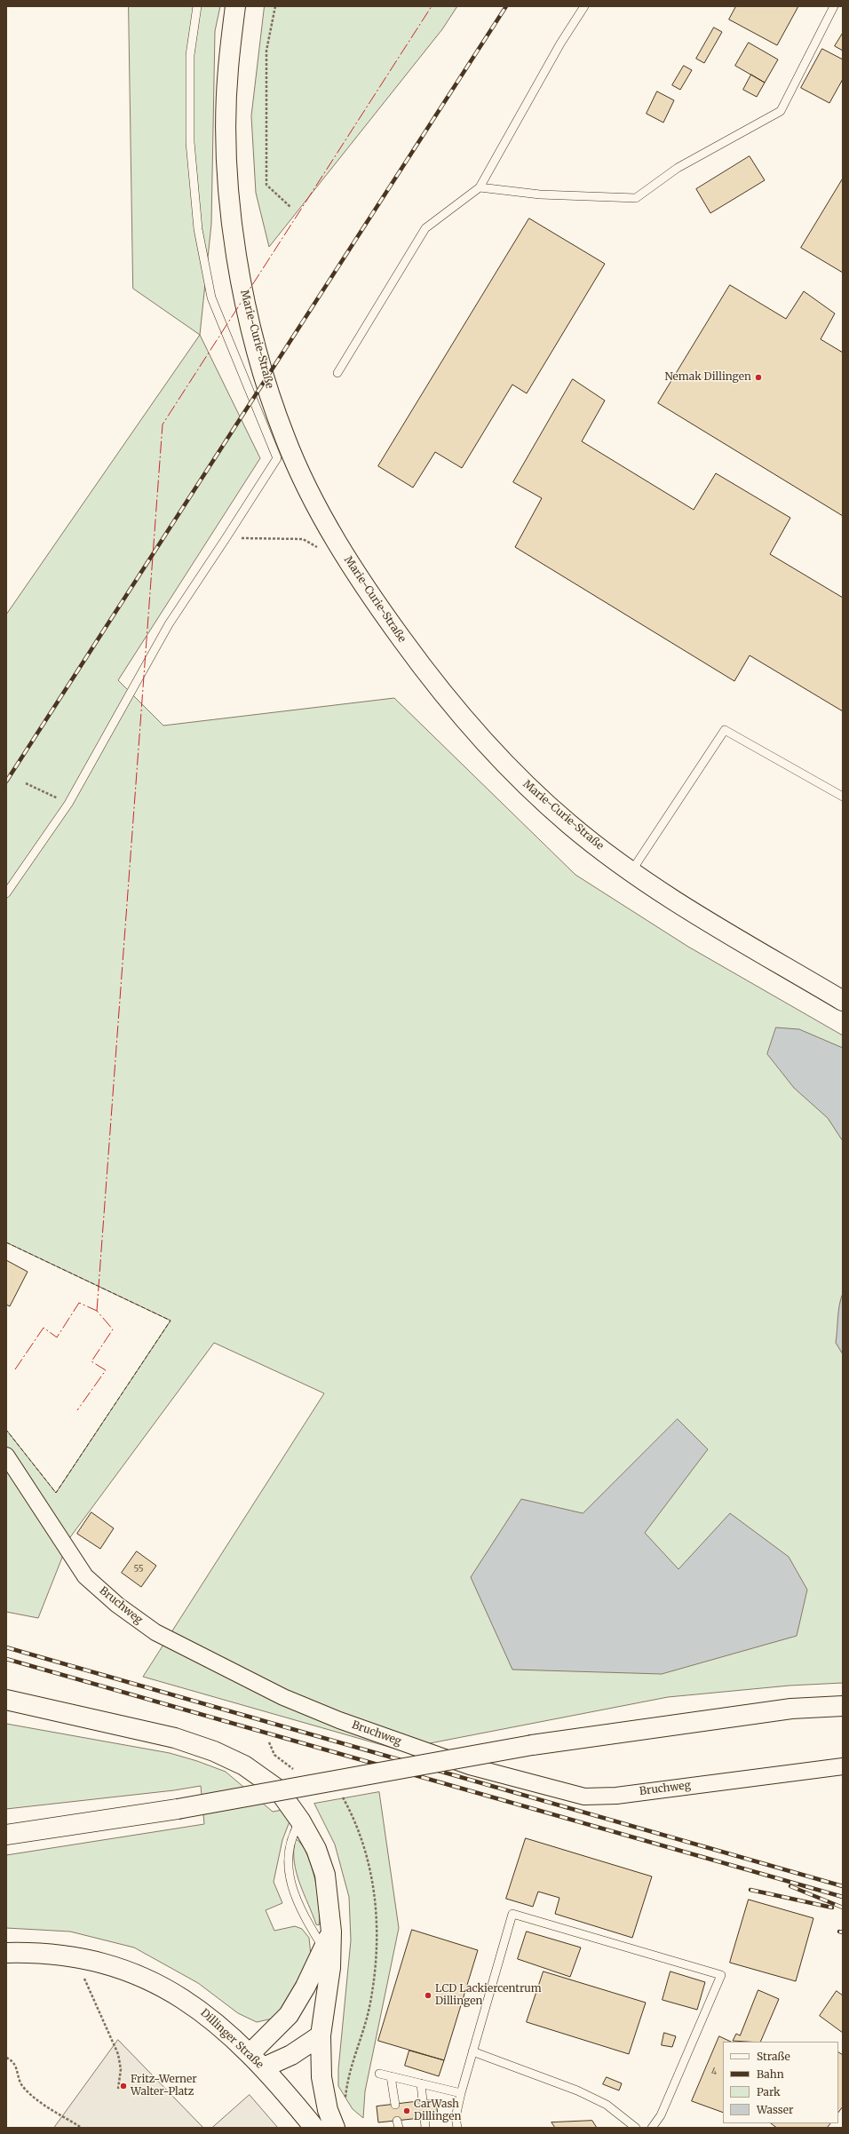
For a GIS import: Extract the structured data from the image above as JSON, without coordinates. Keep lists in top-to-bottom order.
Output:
{
  "streets": {
    "main road": ["Marie-Curie-Straße", "Dillinger Straße"],
    "street": ["Bruchweg"]
  },
  "places": [
    "Nemak Dillingen",
    "LCD Lackiercentrum Dillingen",
    "Fritz-Werner Walter-Platz",
    "CarWash Dillingen"
  ],
  "house_numbers": ["55", "4"],
  "legend": [
    "Straße",
    "Bahn",
    "Park",
    "Wasser"
  ]
}
